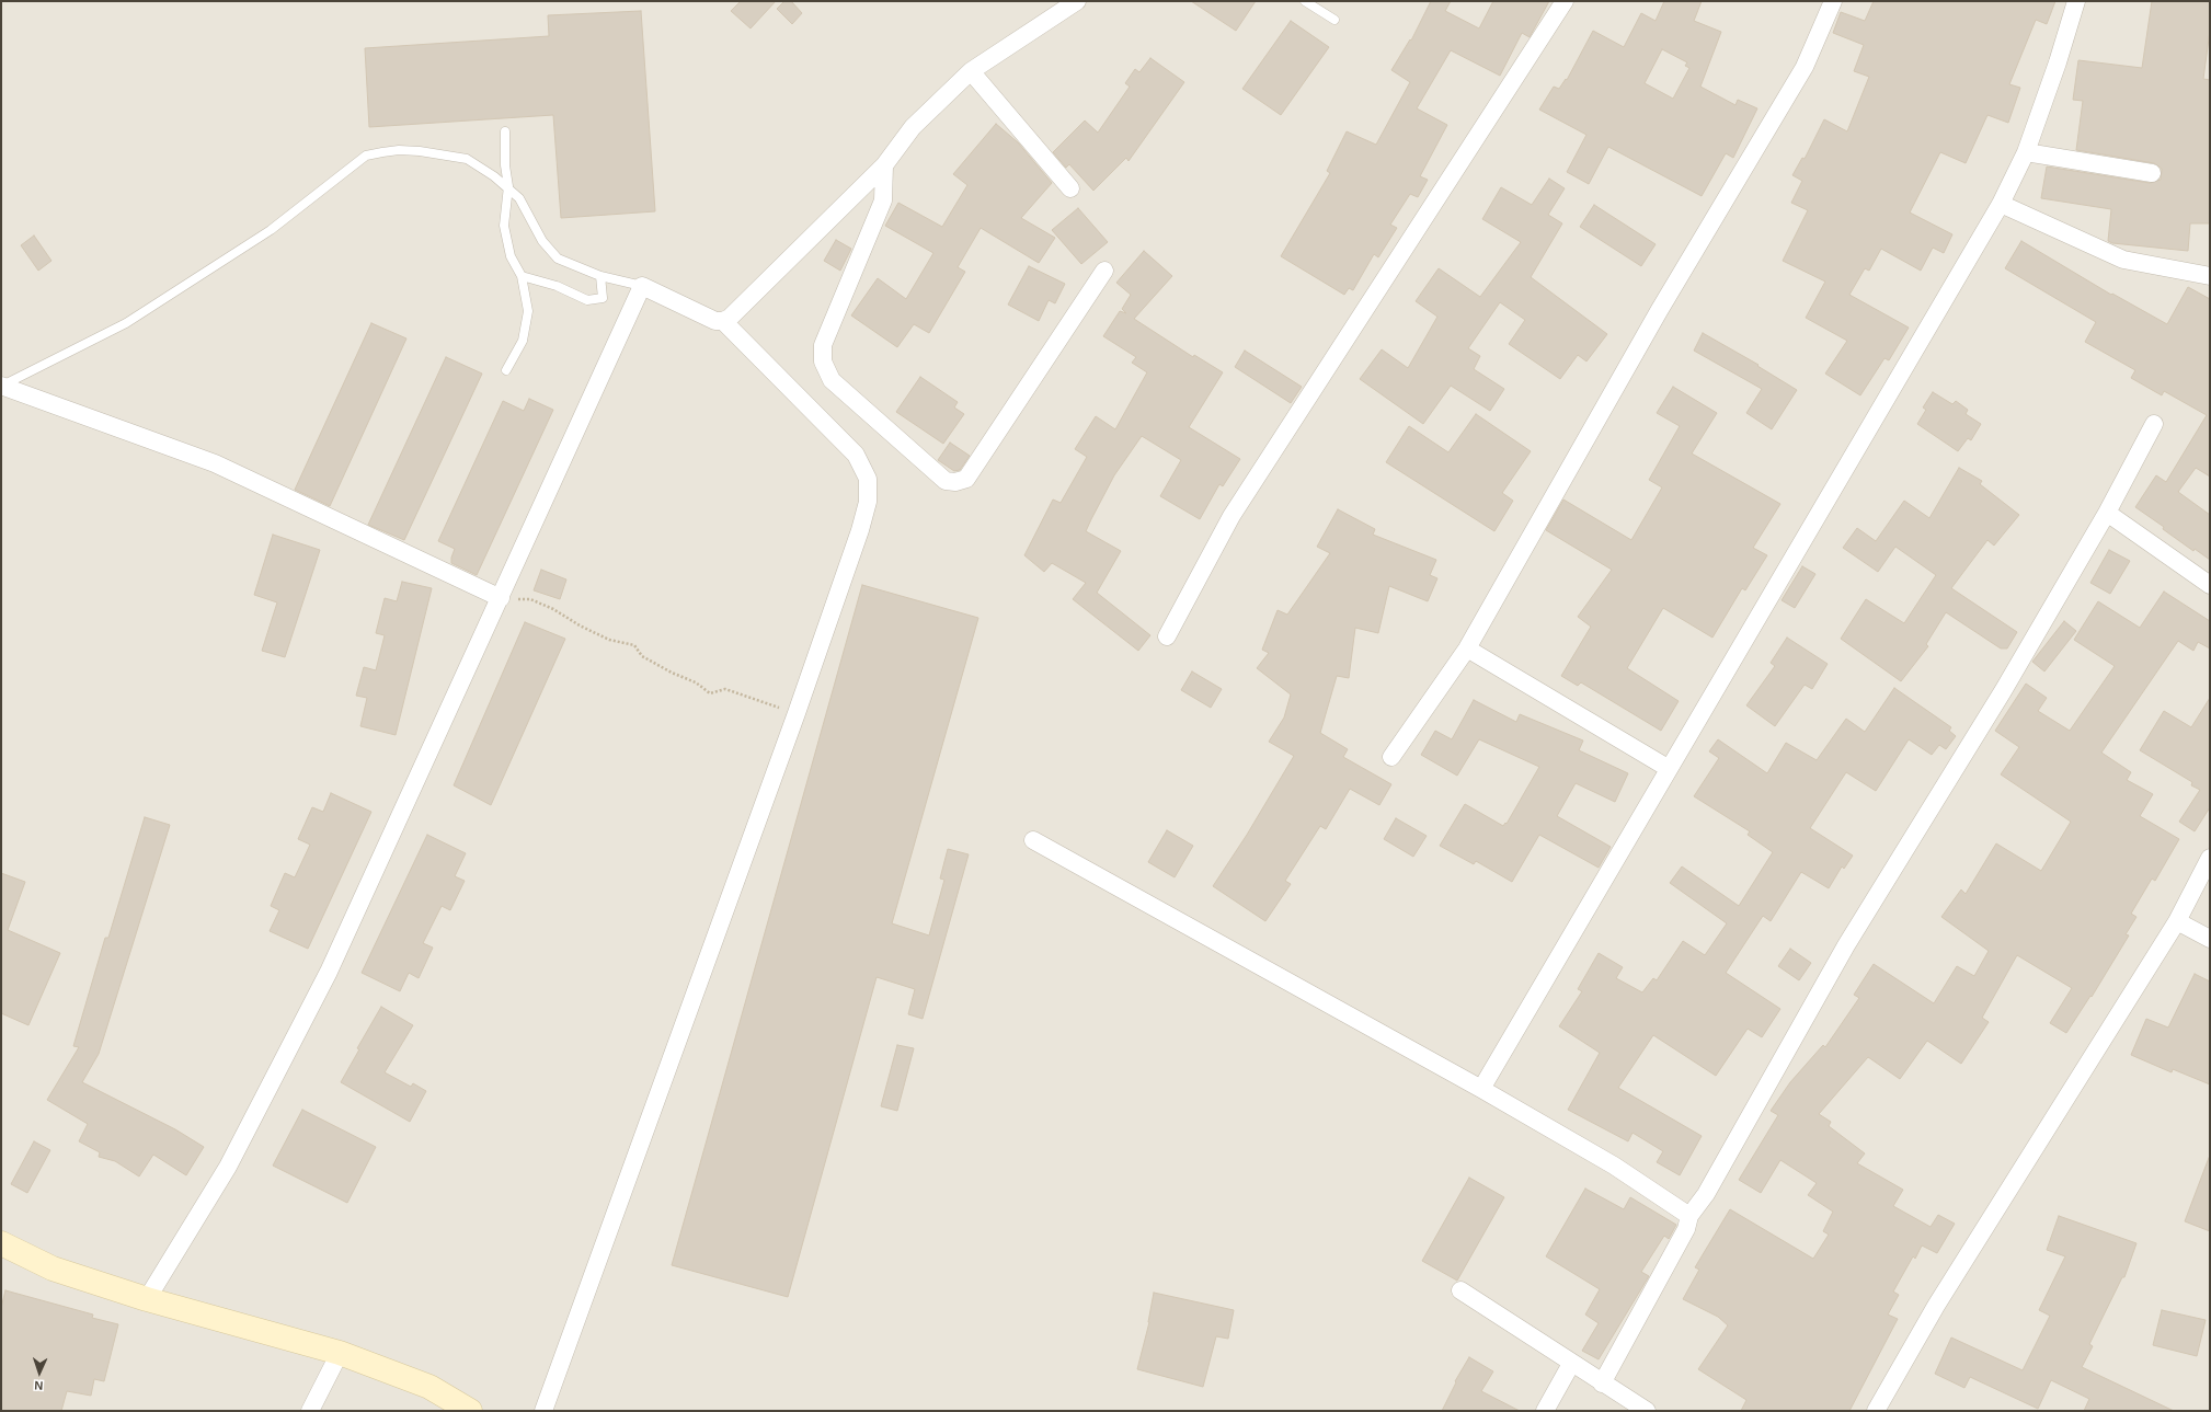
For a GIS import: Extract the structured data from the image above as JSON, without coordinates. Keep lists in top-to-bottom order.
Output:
{
  "north": "bottom"
}
